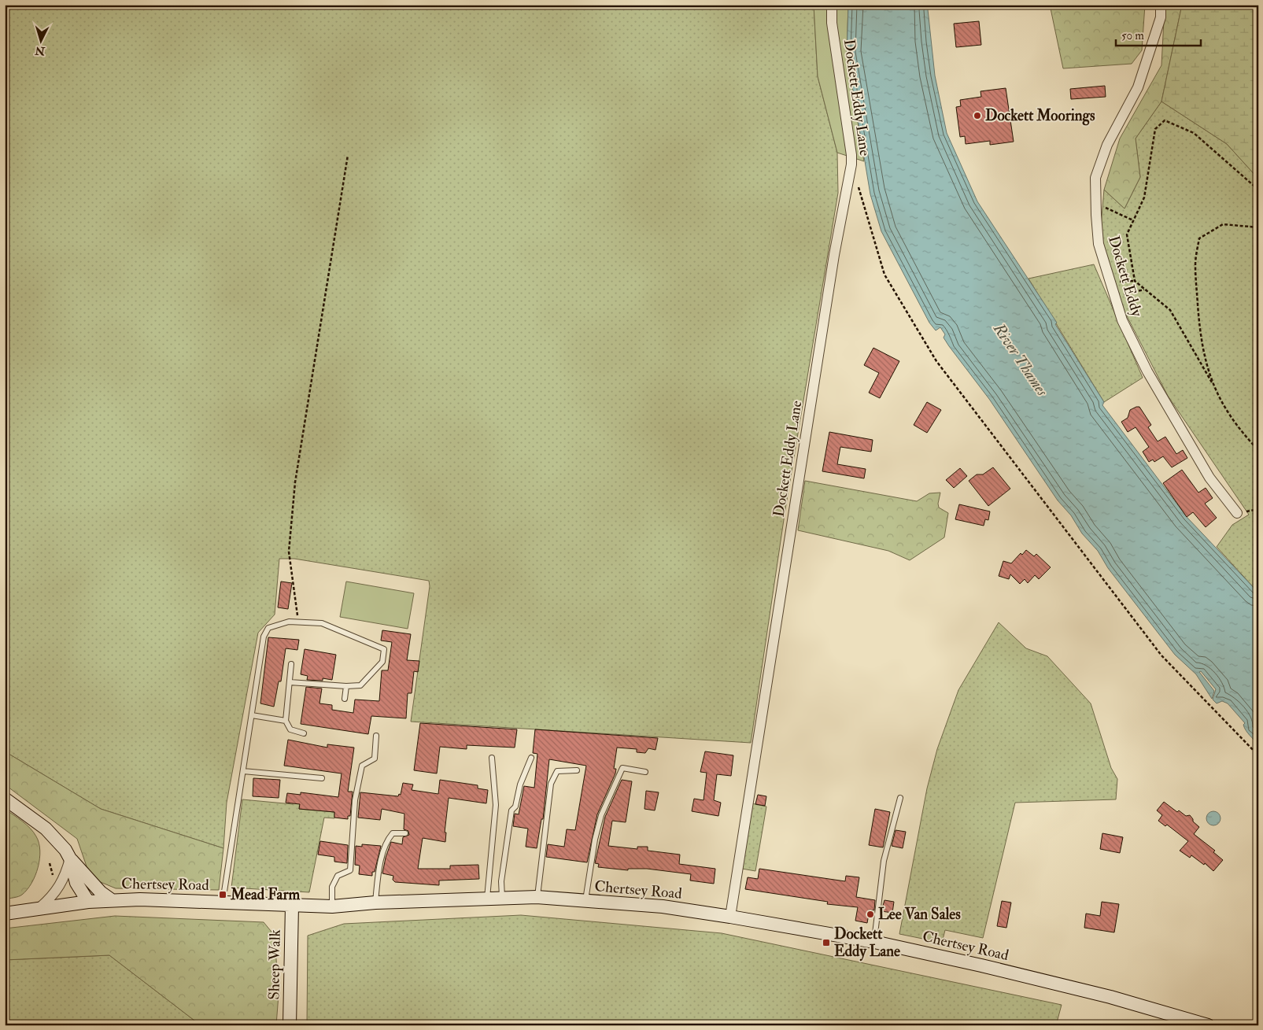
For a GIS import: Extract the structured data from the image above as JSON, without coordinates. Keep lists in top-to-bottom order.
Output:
{
  "streets": {
    "main road": ["Chertsey Road", "Sheep Walk"],
    "street": ["Dockett Eddy Lane", "Dockett Eddy"]
  },
  "crossings": [
    ["Dockett Eddy Lane", "Chertsey Road"],
    ["Chertsey Road", "Sheep Walk"]
  ],
  "water": ["River Thames"],
  "places": {
    "other": ["Dockett Moorings", "Lee Van Sales"],
    "transit": ["Mead Farm", "Dockett Eddy Lane"]
  },
  "scale_bar": "50 m",
  "north": "bottom"
}
